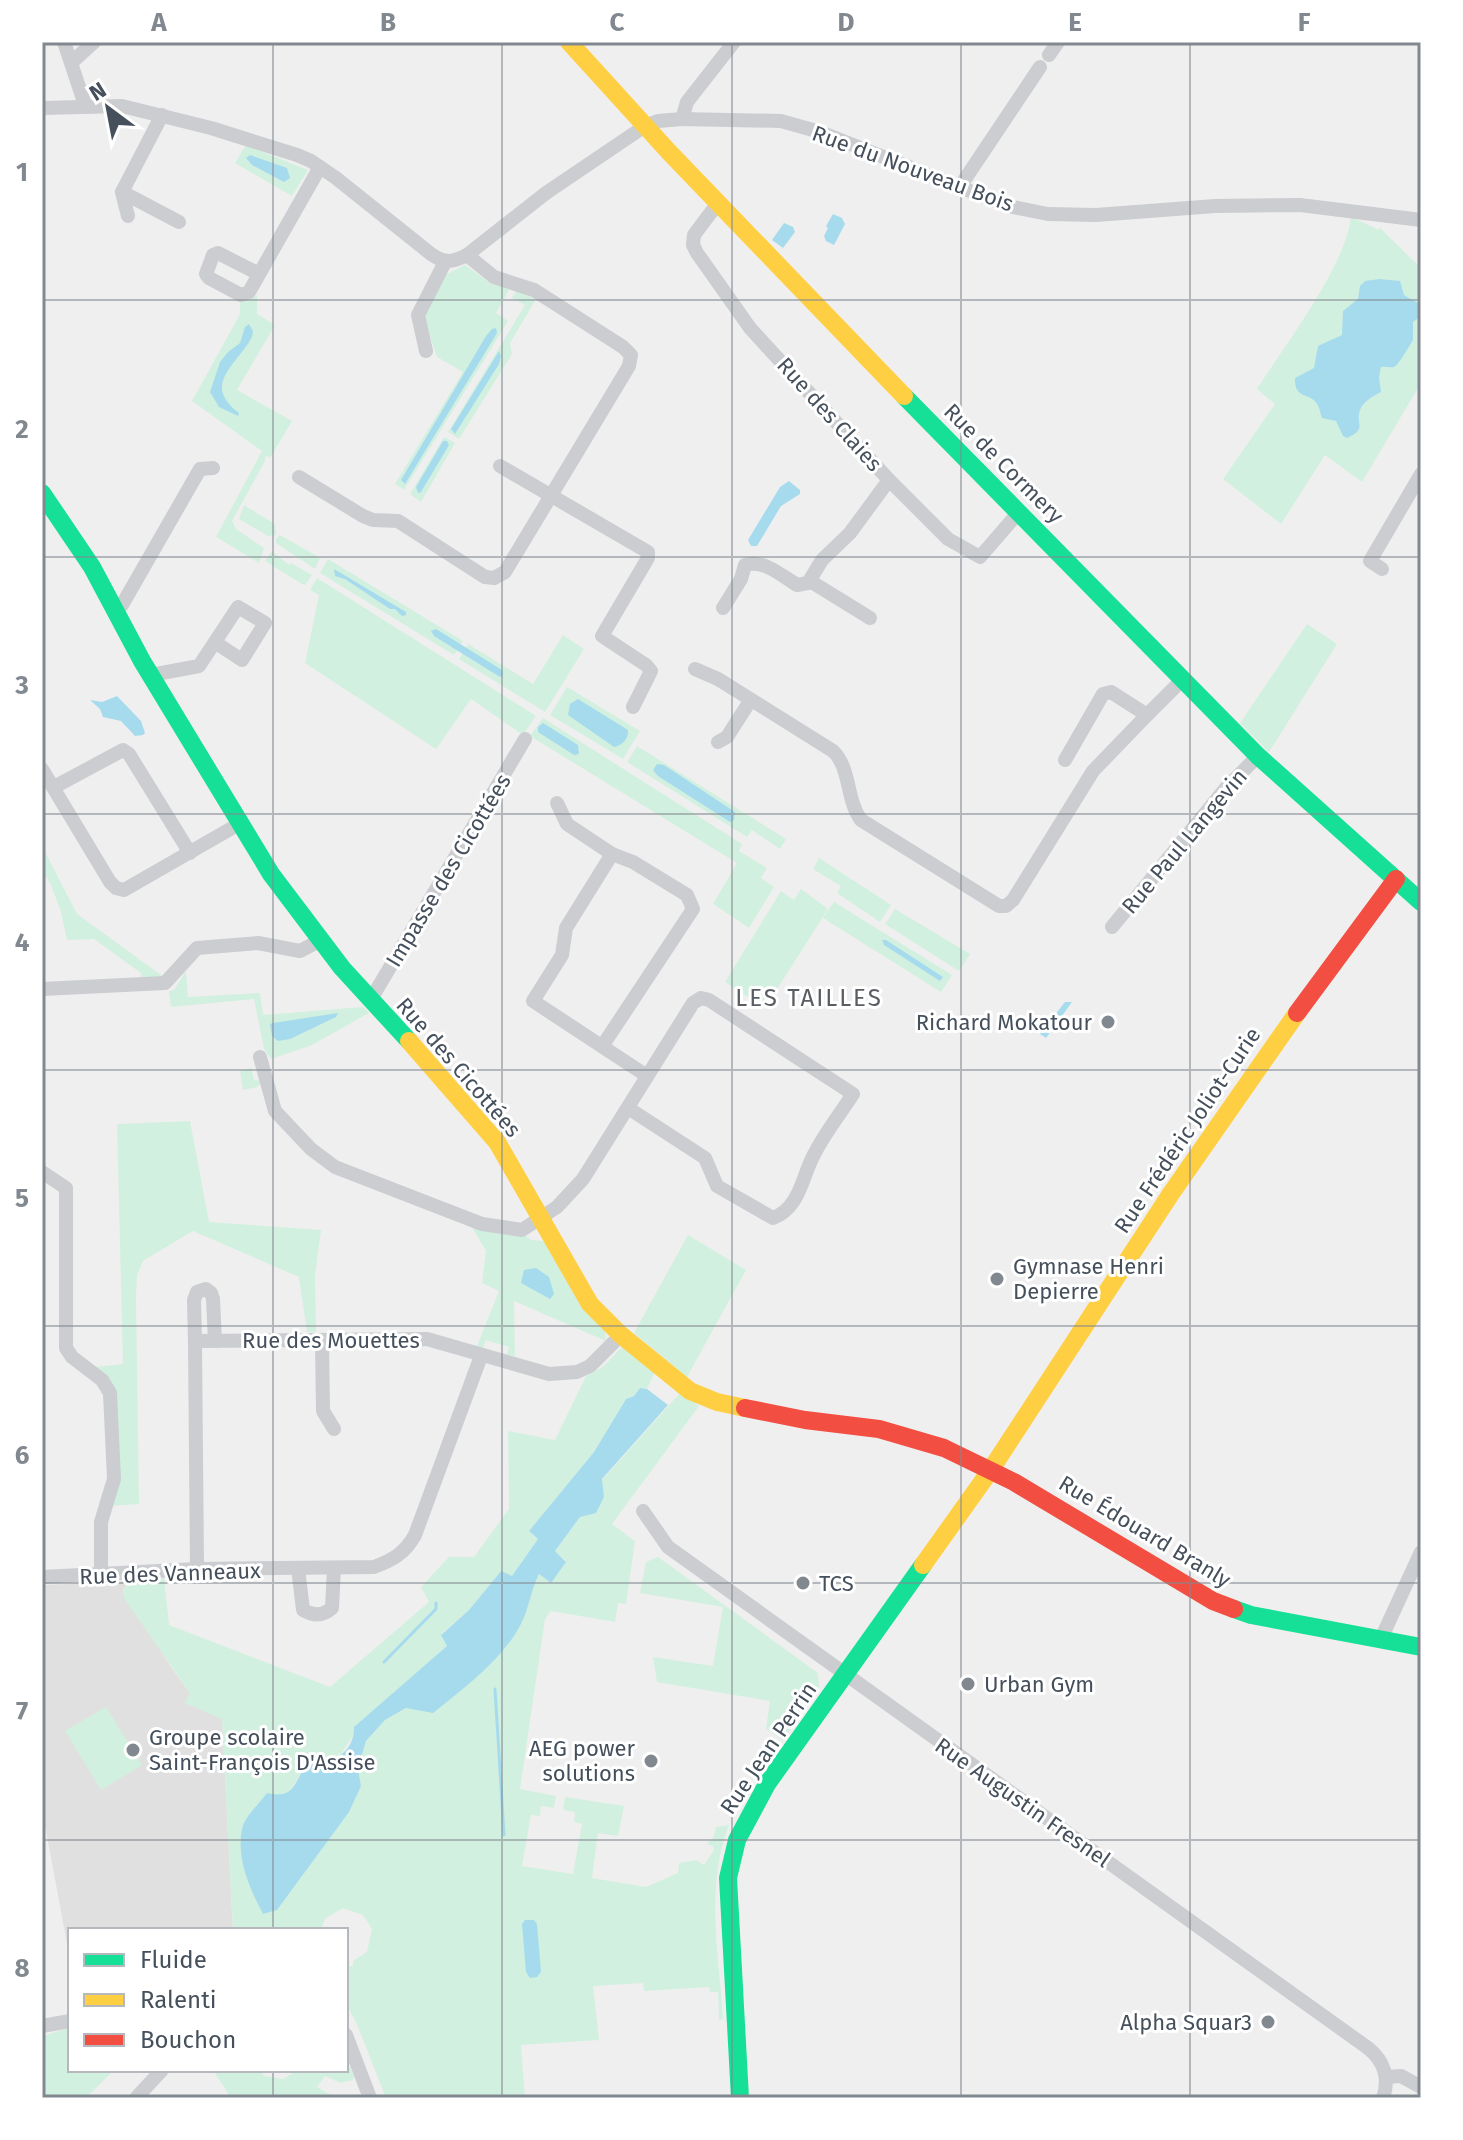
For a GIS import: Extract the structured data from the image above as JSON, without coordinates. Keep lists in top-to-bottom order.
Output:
{
  "streets": {
    "street": [
      "Rue du Nouveau Bois",
      "Rue des Claies",
      "Rue de Cormery",
      "Rue Paul Langevin",
      "Impasse des Cicottées",
      "Rue des Cicottées",
      "Rue Frédéric Joliot-Curie",
      "Rue des Mouettes",
      "Rue Édouard Branly",
      "Rue des Vanneaux",
      "Rue Jean Perrin",
      "Rue Augustin Fresnel"
    ]
  },
  "crossings": [
    ["Rue du Nouveau Bois", "Rue de Cormery"],
    ["Rue des Claies", "Rue de Cormery"],
    ["Rue de Cormery", "Rue Paul Langevin"],
    ["Rue de Cormery", "Rue Frédéric Joliot-Curie"],
    ["Impasse des Cicottées", "Rue des Cicottées"],
    ["Rue des Cicottées", "Rue Frédéric Joliot-Curie"],
    ["Rue des Cicottées", "Rue des Mouettes"],
    ["Rue des Cicottées", "Rue Édouard Branly"],
    ["Rue des Cicottées", "Rue Jean Perrin"],
    ["Rue Frédéric Joliot-Curie", "Rue Édouard Branly"],
    ["Rue Frédéric Joliot-Curie", "Rue Jean Perrin"],
    ["Rue des Mouettes", "Rue des Vanneaux"],
    ["Rue Édouard Branly", "Rue Jean Perrin"],
    ["Rue Jean Perrin", "Rue Augustin Fresnel"]
  ],
  "districts": ["LES TAILLES"],
  "places": [
    "Richard Mokatour",
    "Gymnase Henri Depierre",
    "TCS",
    "Urban Gym",
    "Groupe scolaire Saint-François D'Assise",
    "AEG power solutions",
    "Alpha Squar3"
  ],
  "legend": ["Fluide", "Ralenti", "Bouchon"],
  "north": "top left",
  "grid": {
    "columns": [
      "A",
      "B",
      "C",
      "D",
      "E",
      "F"
    ],
    "rows": [
      "1",
      "2",
      "3",
      "4",
      "5",
      "6",
      "7",
      "8"
    ]
  }
}
